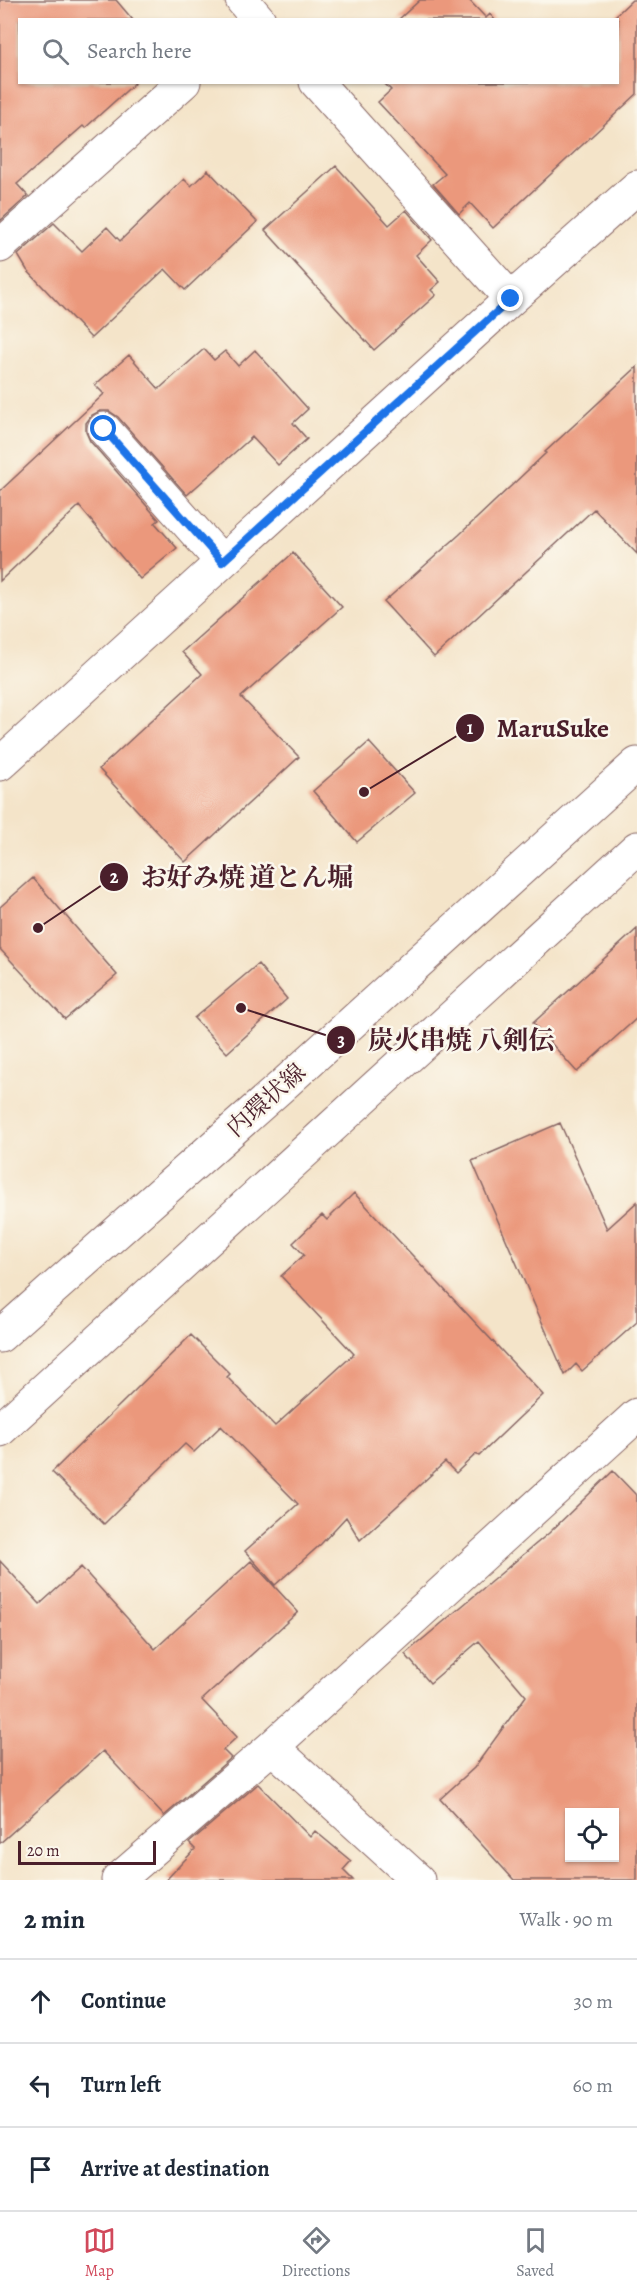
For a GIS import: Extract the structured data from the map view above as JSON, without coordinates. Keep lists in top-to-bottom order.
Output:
{
  "streets": {
    "street": ["内環状線"]
  },
  "places": ["MaruSuke", "お好み焼 道とん堀", "炭火串焼 八剣伝"],
  "scale_bar": "20 m",
  "page": {
    "search": "Search here",
    "scale": "20 m",
    "heading": ["2 min", "Walk · 90 m"],
    "list": [
      ["Continue", "30 m"],
      ["Turn left", "60 m"],
      "Arrive at destination"
    ],
    "nav": ["Map", "Directions", "Saved"]
  }
}
